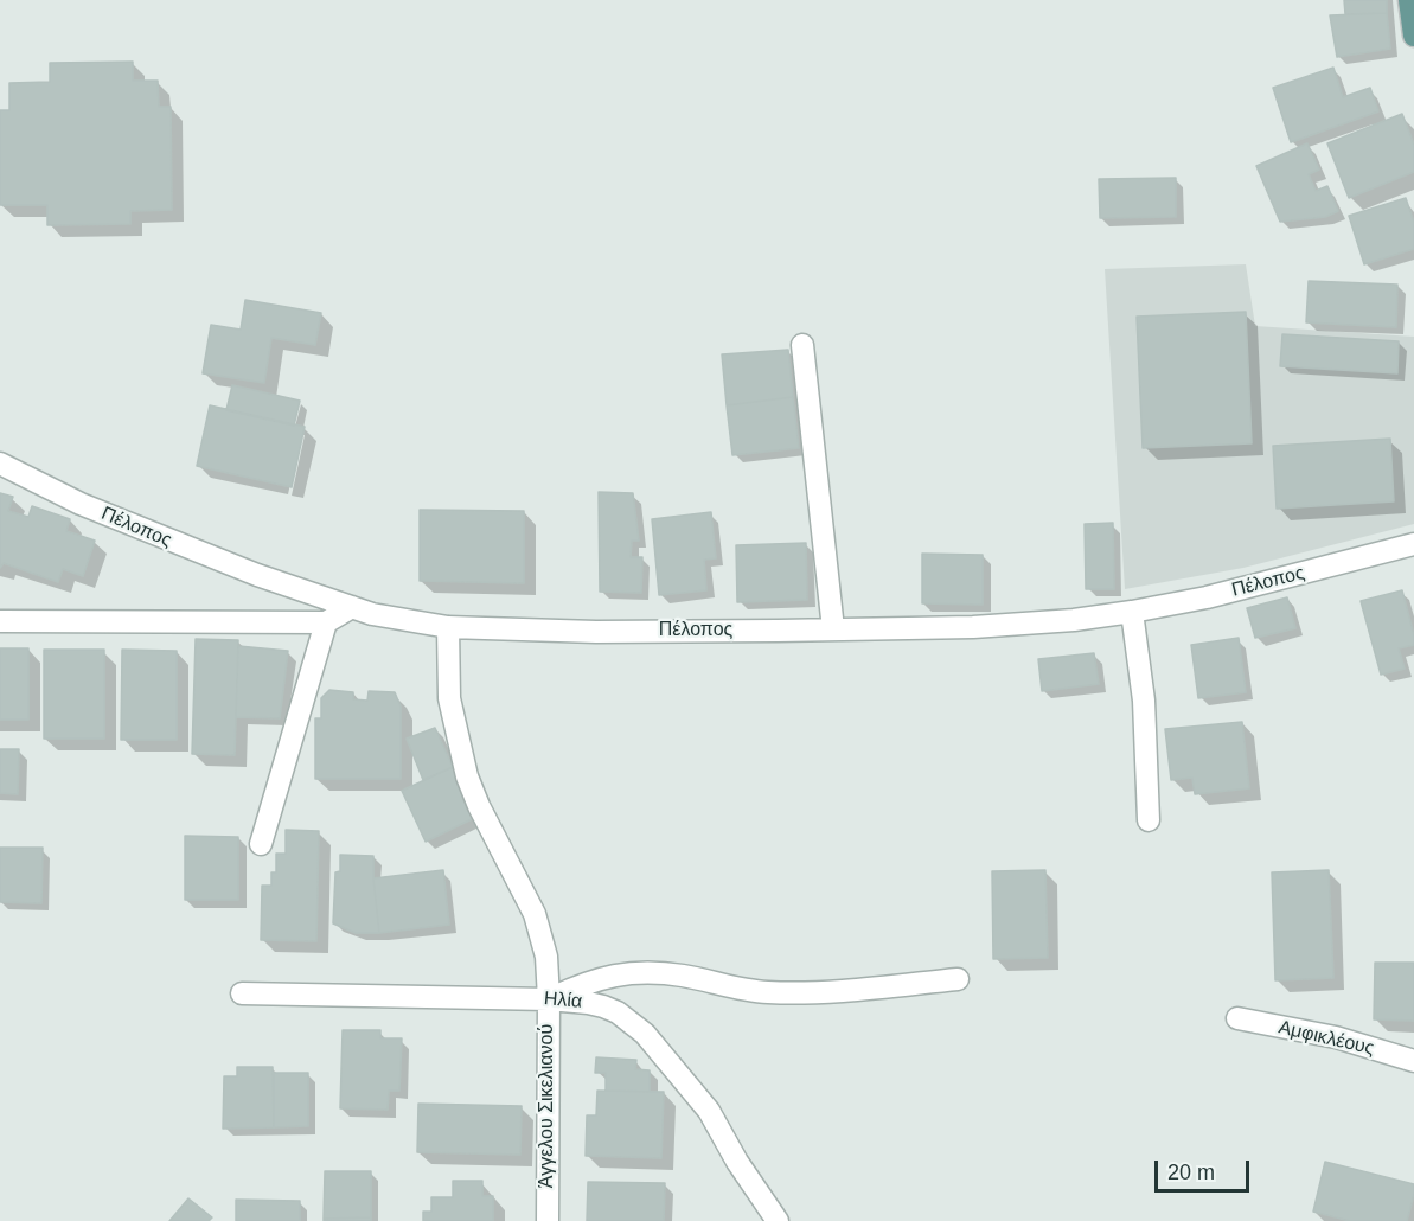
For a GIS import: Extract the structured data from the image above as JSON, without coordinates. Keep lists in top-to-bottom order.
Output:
{
  "streets": {
    "street": [
      "Πέλοπος",
      "Ηλία",
      "Αμφικλέους",
      "Άγγελου Σικελιανού"
    ]
  },
  "crossings": [
    ["Πέλοπος", "Άγγελου Σικελιανού"],
    ["Ηλία", "Άγγελου Σικελιανού"]
  ],
  "scale_bar": "20 m"
}
